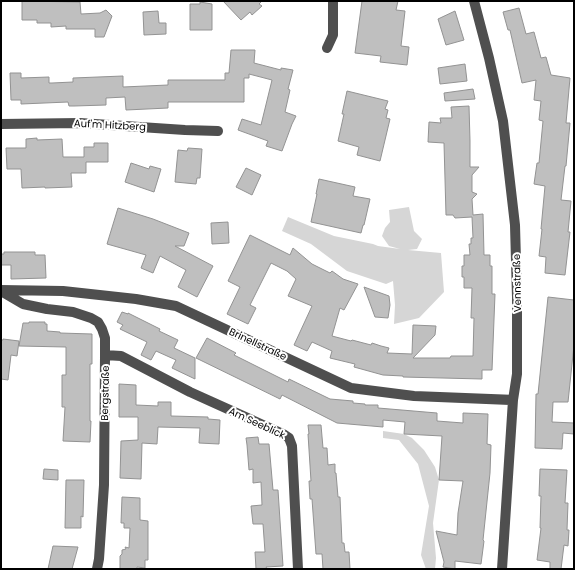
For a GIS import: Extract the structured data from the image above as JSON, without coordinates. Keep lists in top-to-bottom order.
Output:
{
  "streets": {
    "street": [
      "Auf'm Hitzberg",
      "Vennstraße",
      "Brinellstraße",
      "Bergstraße",
      "Am Seeblick"
    ]
  },
  "crossings": [
    ["Vennstraße", "Brinellstraße"],
    ["Brinellstraße", "Bergstraße"],
    ["Bergstraße", "Am Seeblick"]
  ]
}
